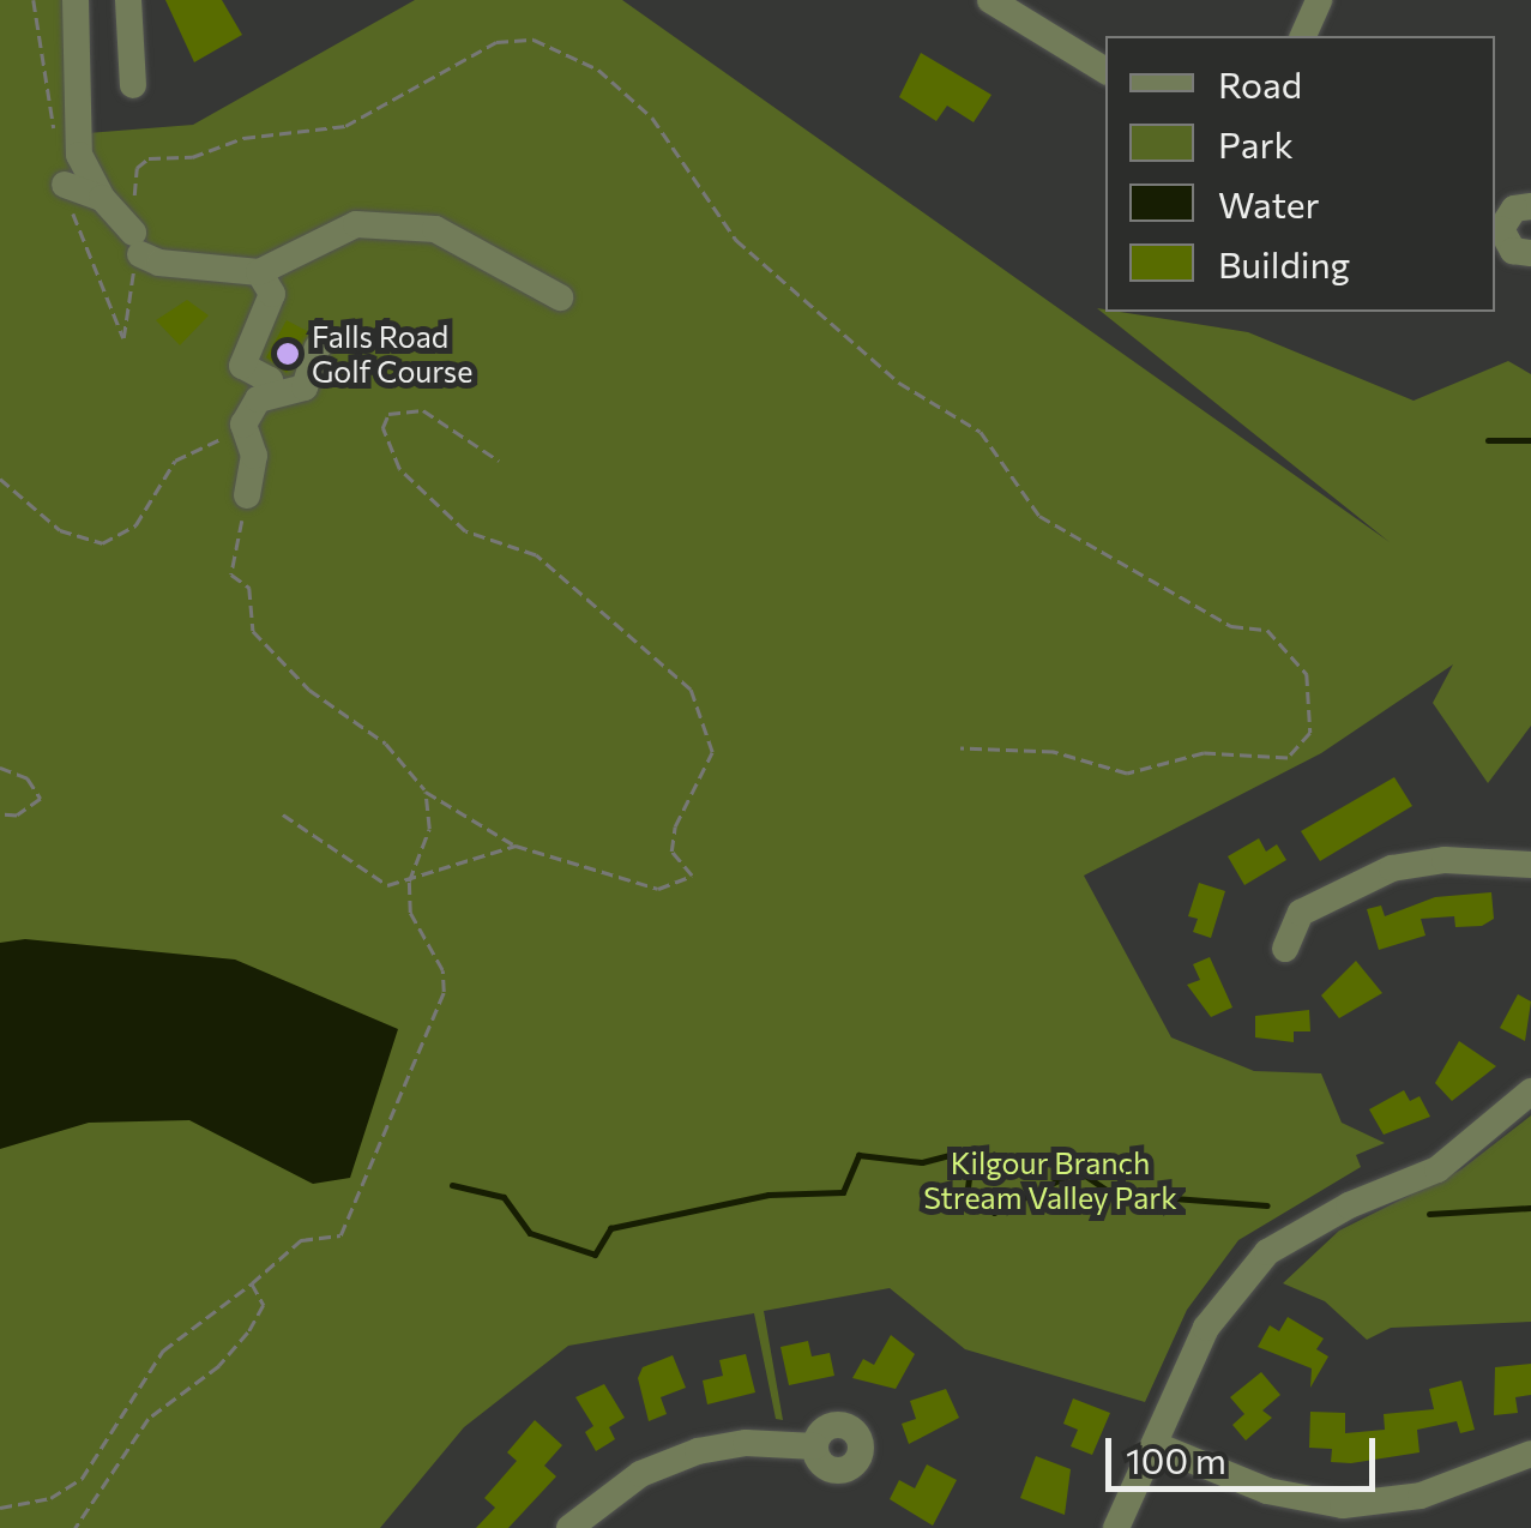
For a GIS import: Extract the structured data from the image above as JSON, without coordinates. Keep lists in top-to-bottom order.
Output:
{
  "parks": ["Kilgour Branch Stream Valley Park"],
  "places": ["Falls Road Golf Course"],
  "legend": [
    "Road",
    "Park",
    "Water",
    "Building"
  ],
  "scale_bar": "100 m"
}
